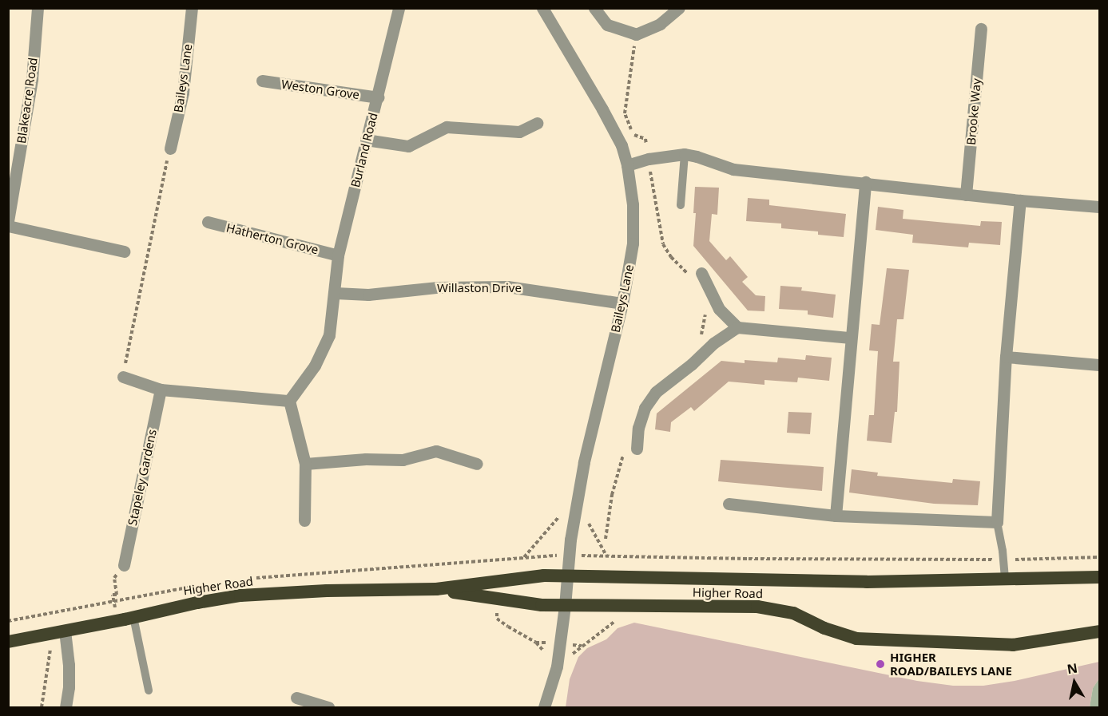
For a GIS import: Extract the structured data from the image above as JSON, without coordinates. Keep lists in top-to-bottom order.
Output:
{
  "streets": {
    "highway": ["Higher Road"],
    "street": [
      "Baileys Lane",
      "Weston Grove",
      "Blakeacre Road",
      "Brooke Way",
      "Burland Road",
      "Hatherton Grove",
      "Willaston Drive",
      "Stapeley Gardens"
    ]
  },
  "crossings": [
    ["Baileys Lane", "Willaston Drive"],
    ["Baileys Lane", "Higher Road"],
    ["Weston Grove", "Burland Road"],
    ["Burland Road", "Hatherton Grove"],
    ["Burland Road", "Willaston Drive"]
  ],
  "places": ["HIGHER ROAD/BAILEYS LANE"],
  "north": "top"
}
